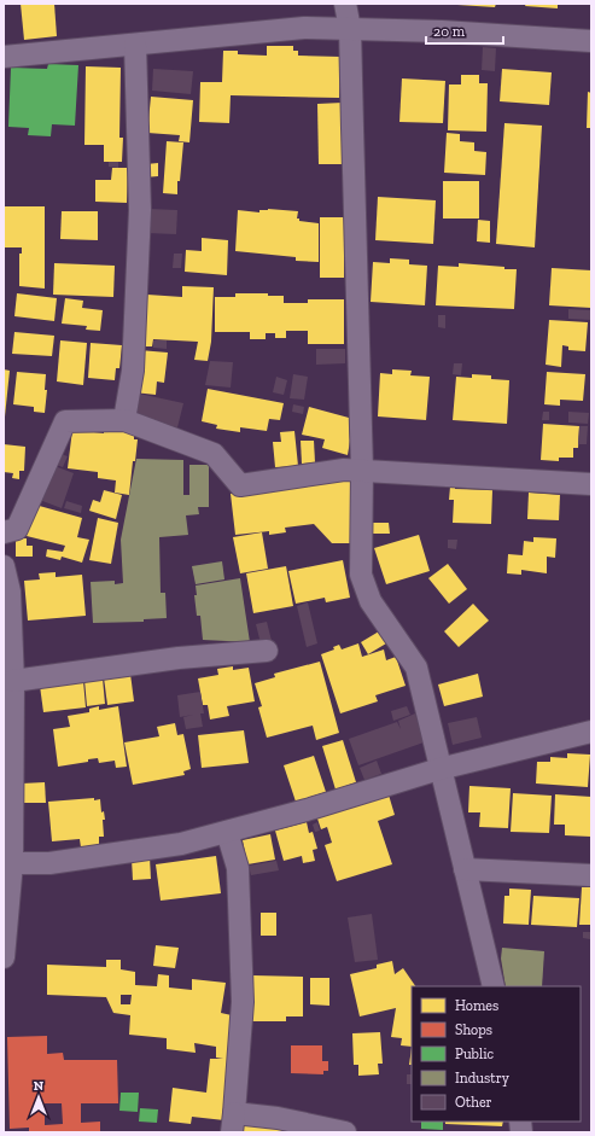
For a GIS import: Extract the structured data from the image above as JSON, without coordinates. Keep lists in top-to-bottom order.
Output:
{
  "legend": [
    "Homes",
    "Shops",
    "Public",
    "Industry",
    "Other"
  ],
  "scale_bar": "20 m",
  "north": "top"
}
